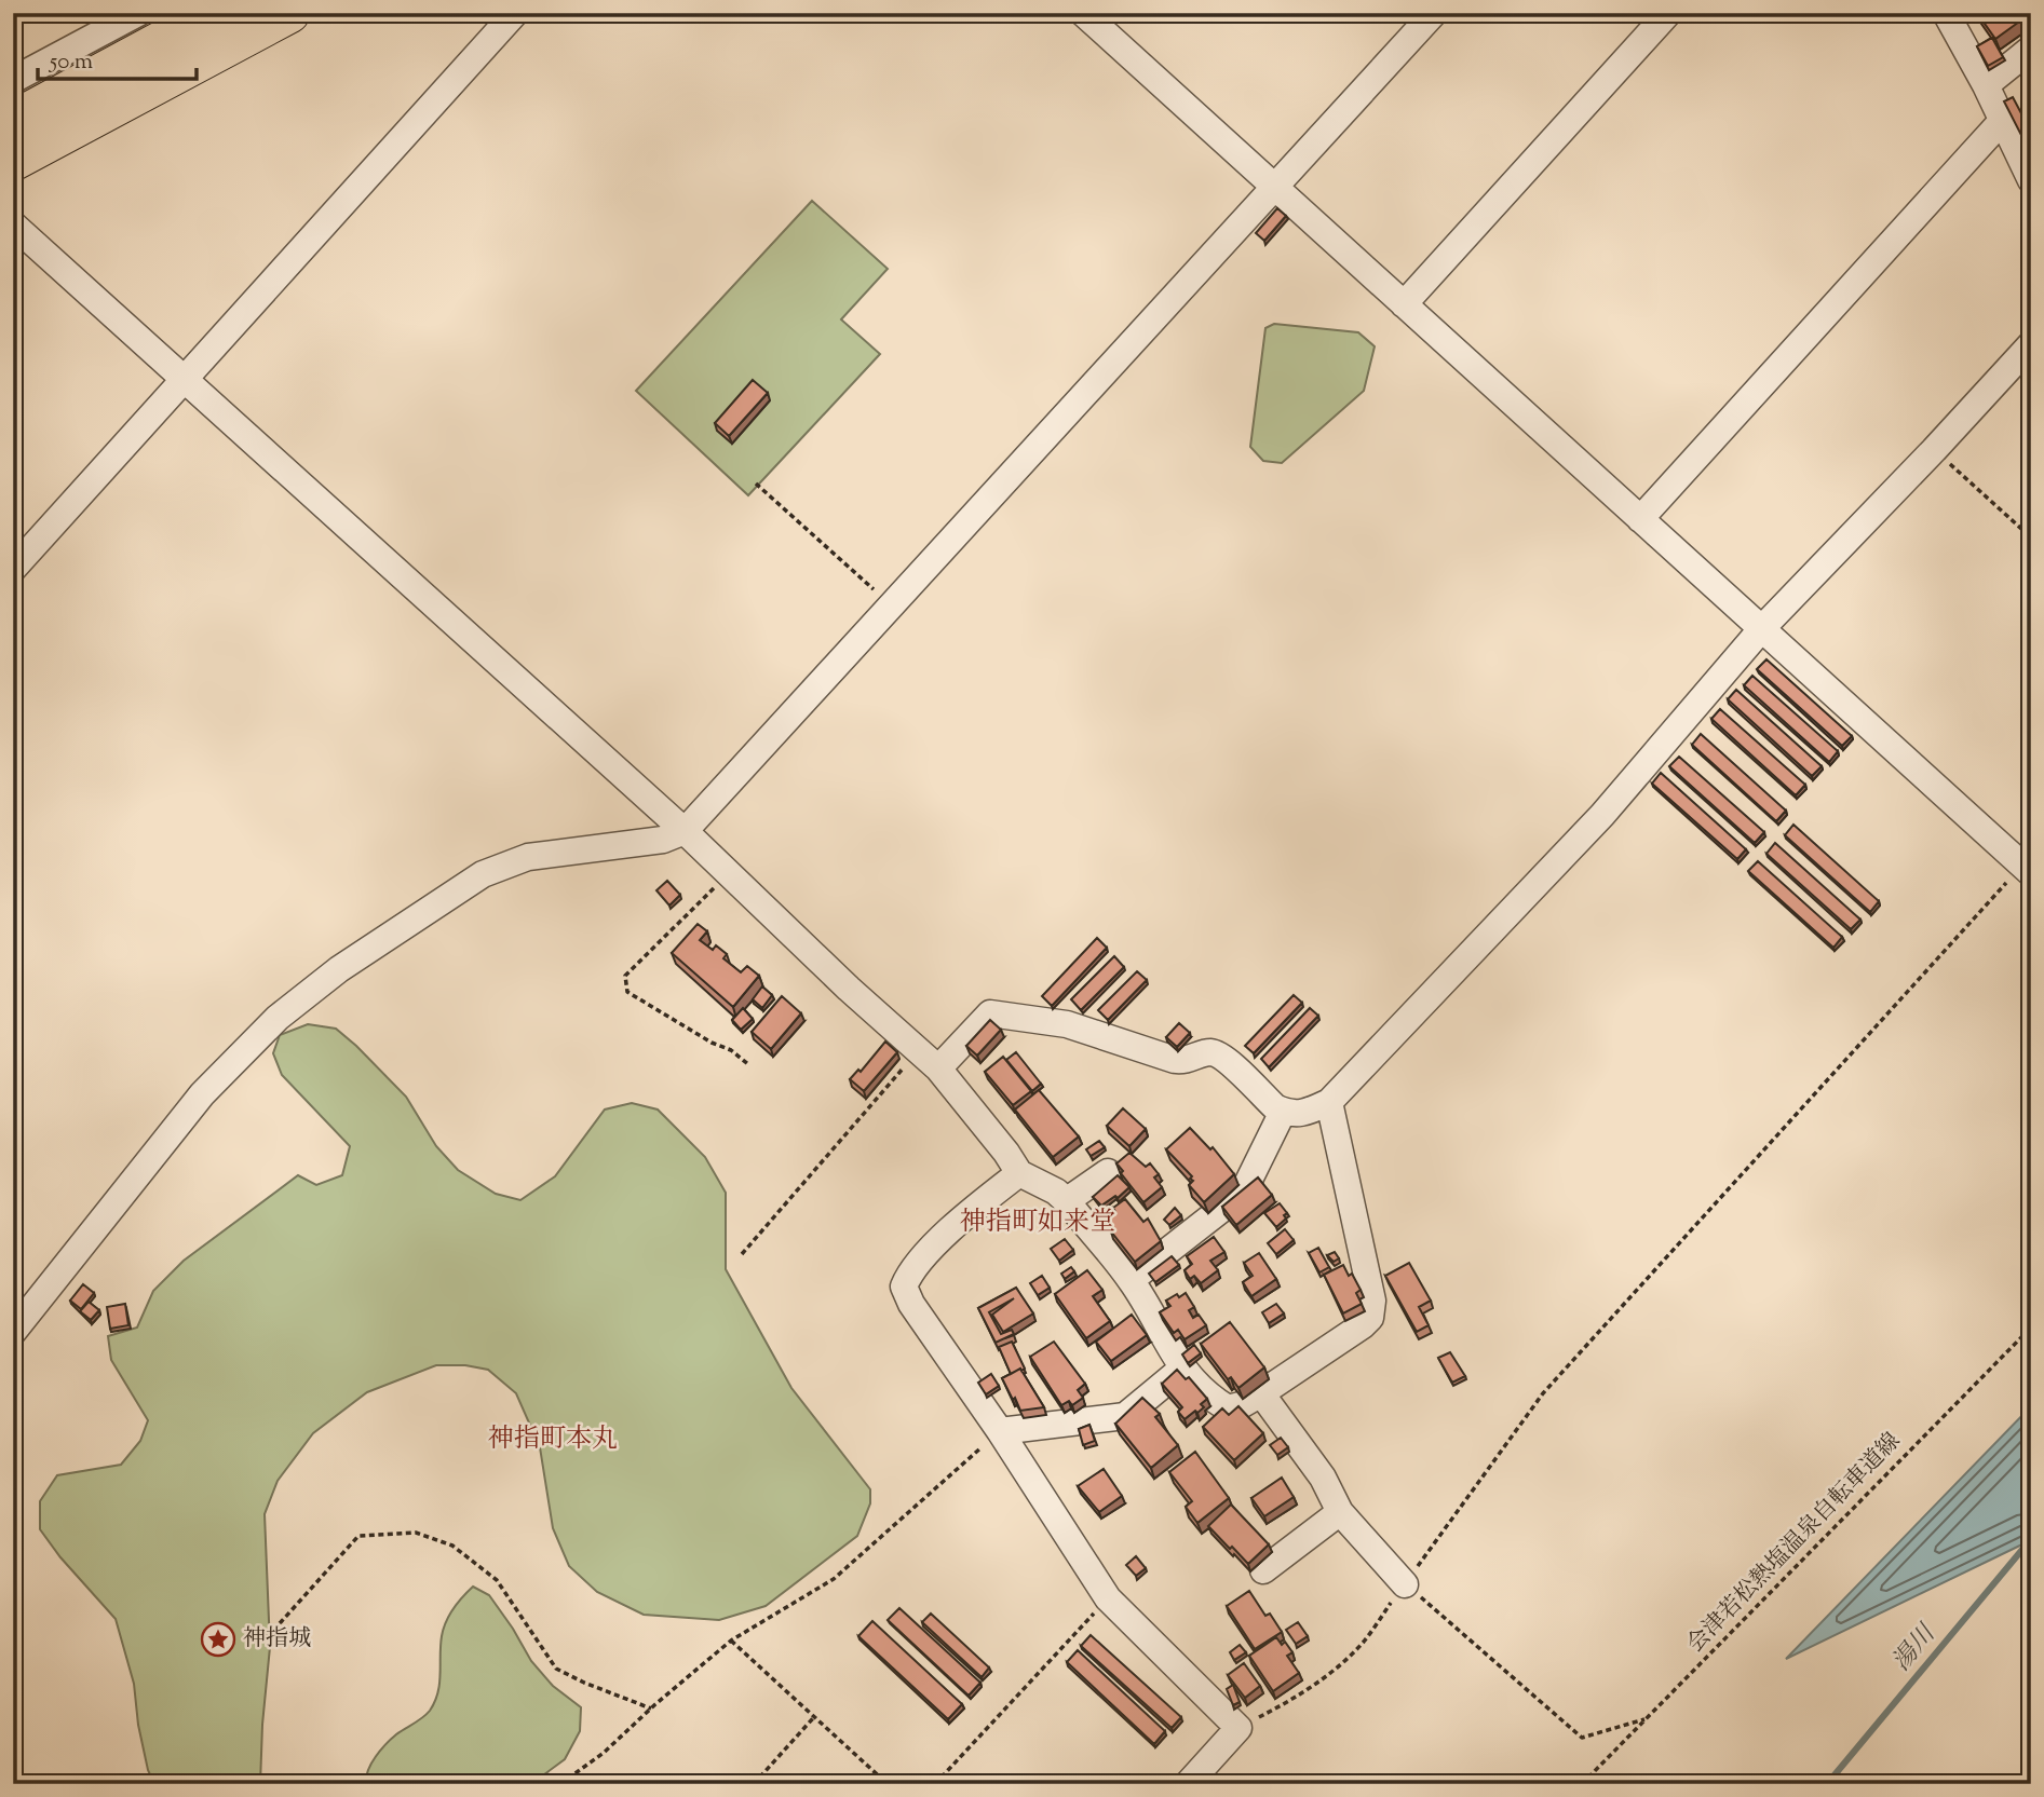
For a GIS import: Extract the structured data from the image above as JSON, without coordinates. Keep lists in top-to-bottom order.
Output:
{
  "streets": {
    "path": ["会津若松熱塩温泉自転車道線"]
  },
  "districts": ["神指町如来堂", "神指町本丸"],
  "water": ["湯川"],
  "places": {
    "place": ["神指城"]
  },
  "scale_bar": "50 m"
}
